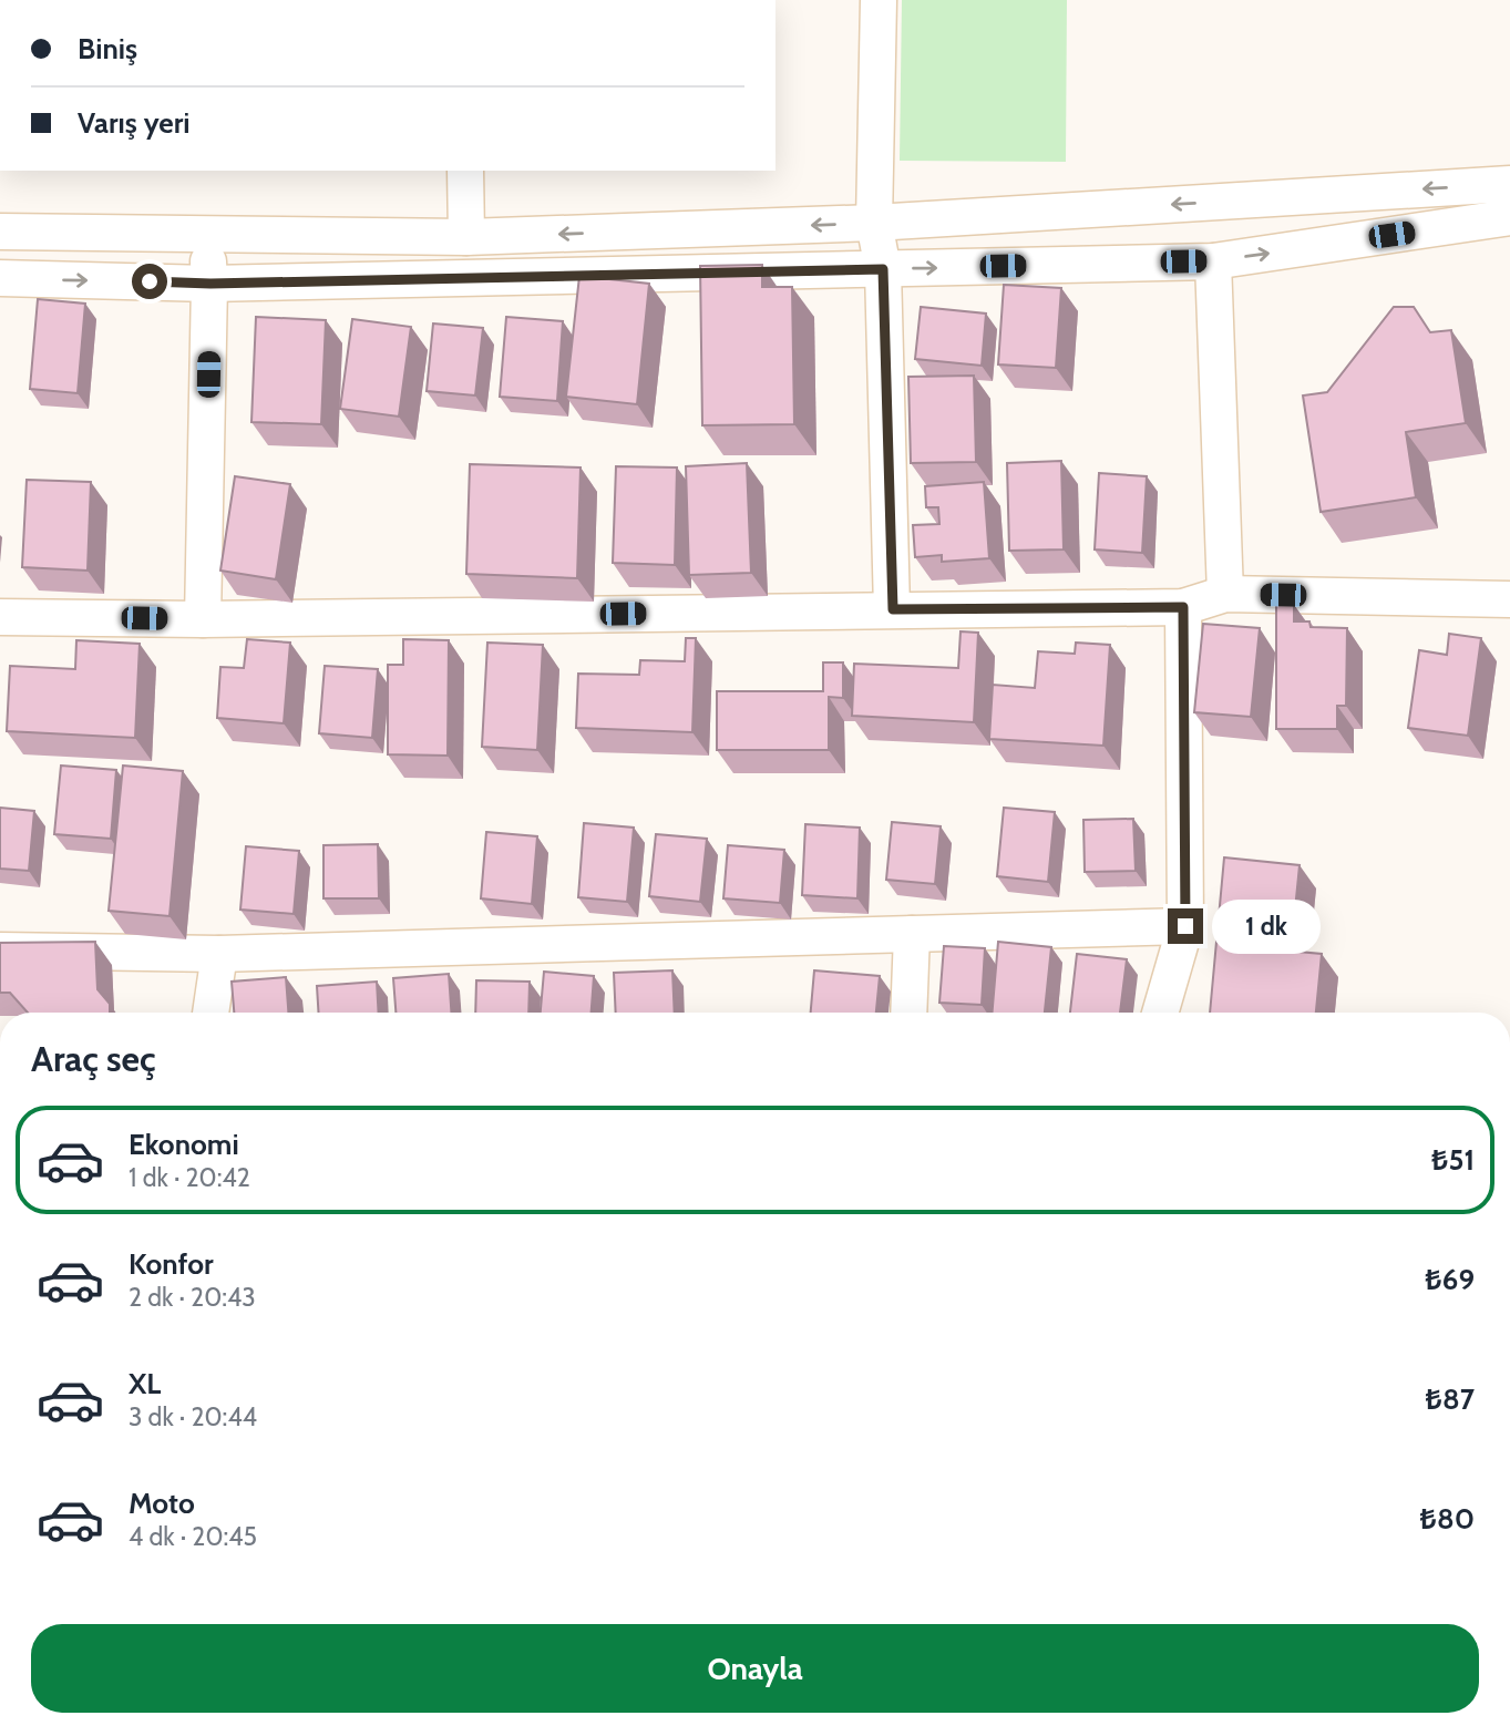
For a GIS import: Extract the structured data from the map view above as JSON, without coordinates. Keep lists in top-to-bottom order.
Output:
{
  "page": {
    "banner": ["Biniş", "Varış yeri"],
    "bubble": "1 dk",
    "heading": "Araç seç",
    "list": [
      {
        "name": "Ekonomi",
        "note": "1 dk · 20:42",
        "value": "₺51"
      },
      {
        "name": "Konfor",
        "note": "2 dk · 20:43",
        "value": "₺69"
      },
      {
        "name": "XL",
        "note": "3 dk · 20:44",
        "value": "₺87"
      },
      {
        "name": "Moto",
        "note": "4 dk · 20:45",
        "value": "₺80"
      }
    ],
    "buttons": "Onayla"
  }
}
